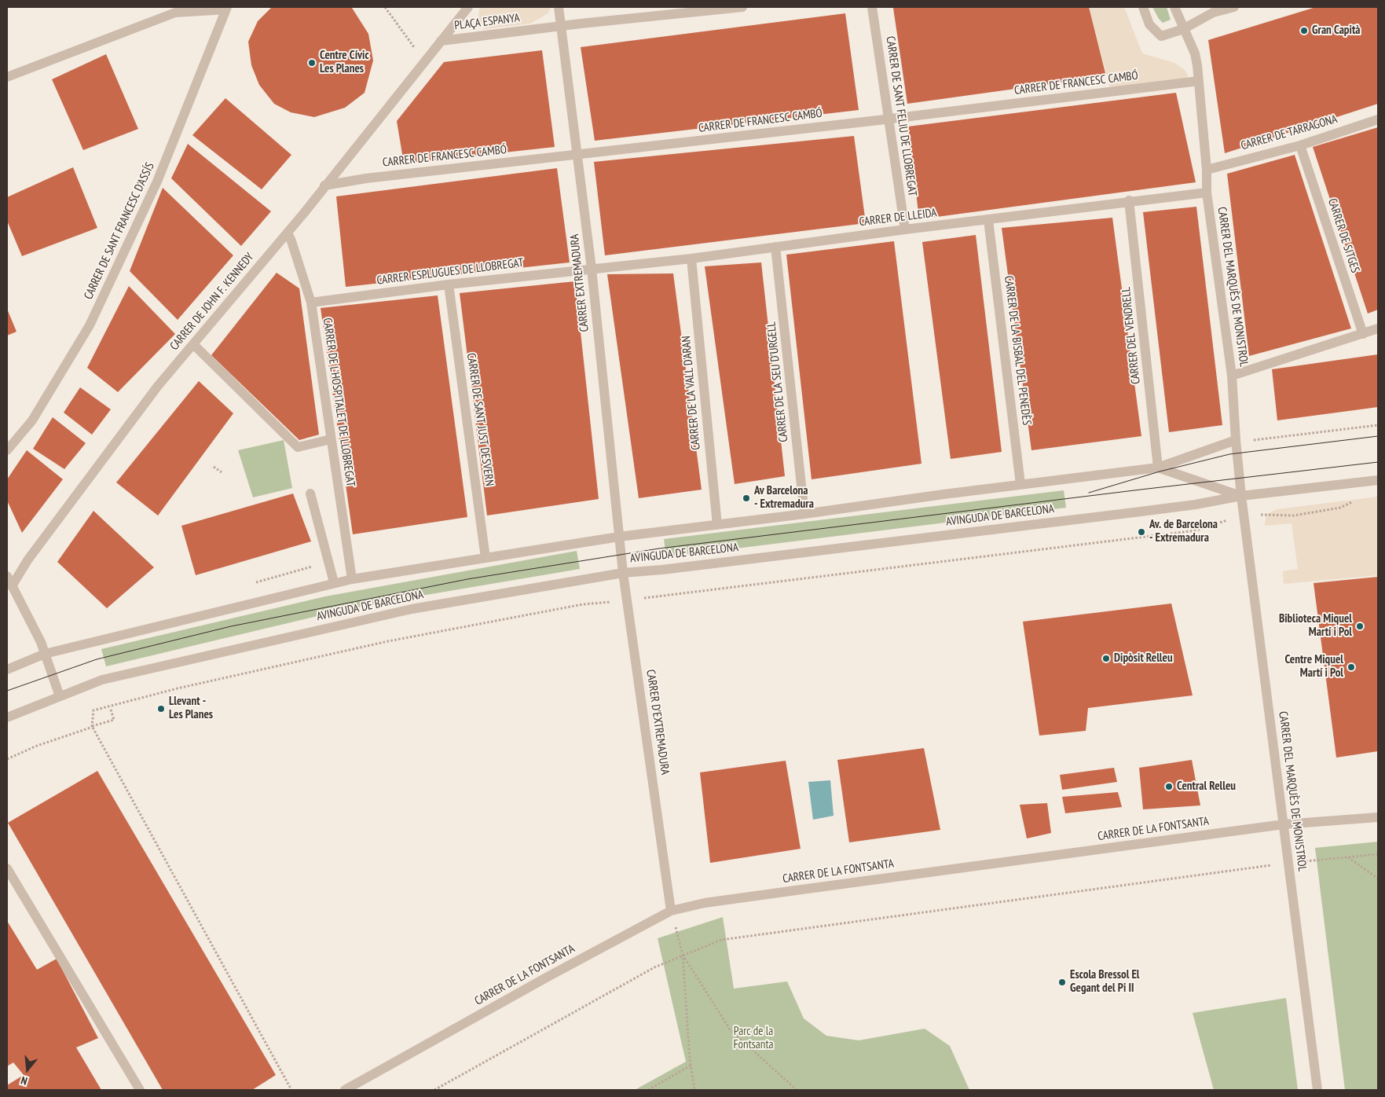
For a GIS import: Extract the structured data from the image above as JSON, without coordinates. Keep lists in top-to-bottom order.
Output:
{
  "streets": {
    "street": [
      "PLAÇA ESPANYA",
      "CARRER DE FRANCESC CAMBÓ",
      "CARRER DE SANT FELIU DE LLOBREGAT",
      "CARRER DE TARRAGONA",
      "CARRER DE LLEIDA",
      "CARRER DE SANT FRANCESC D'ASSÍS",
      "CARRER DE SITGES",
      "CARRER ESPLUGUES DE LLOBREGAT",
      "CARRER EXTREMADURA",
      "CARRER DEL MARQUÈS DE MONISTROL",
      "CARRER DE JOHN F. KENNEDY",
      "CARRER DEL VENDRELL",
      "CARRER DE LA BISBAL DEL PENEDÈS",
      "CARRER DE LA SEU D'URGELL",
      "CARRER DE LA VALL D'ARAN",
      "CARRER DE L'HOSPITALET DE LLOBREGAT",
      "CARRER DE SANT JUST DESVERN",
      "AVINGUDA DE BARCELONA",
      "CARRER D'EXTREMADURA",
      "CARRER DE LA FONTSANTA"
    ]
  },
  "crossings": [
    ["PLAÇA ESPANYA", "CARRER EXTREMADURA"],
    ["PLAÇA ESPANYA", "CARRER DE JOHN F. KENNEDY"],
    ["CARRER DE FRANCESC CAMBÓ", "CARRER DE SANT FELIU DE LLOBREGAT"],
    ["CARRER DE FRANCESC CAMBÓ", "CARRER EXTREMADURA"],
    ["CARRER DE FRANCESC CAMBÓ", "CARRER DEL MARQUÈS DE MONISTROL"],
    ["CARRER DE FRANCESC CAMBÓ", "CARRER DE JOHN F. KENNEDY"],
    ["CARRER DE SANT FELIU DE LLOBREGAT", "CARRER DE LLEIDA"],
    ["CARRER DE TARRAGONA", "CARRER DE SITGES"],
    ["CARRER DE TARRAGONA", "CARRER DEL MARQUÈS DE MONISTROL"],
    ["CARRER DE LLEIDA", "CARRER ESPLUGUES DE LLOBREGAT"],
    ["CARRER DE LLEIDA", "CARRER EXTREMADURA"],
    ["CARRER DE LLEIDA", "CARRER DEL MARQUÈS DE MONISTROL"],
    ["CARRER DE LLEIDA", "CARRER DEL VENDRELL"],
    ["CARRER DE LLEIDA", "CARRER DE LA BISBAL DEL PENEDÈS"],
    ["CARRER DE LLEIDA", "CARRER DE LA SEU D'URGELL"],
    ["CARRER DE LLEIDA", "CARRER DE LA VALL D'ARAN"],
    ["CARRER ESPLUGUES DE LLOBREGAT", "CARRER EXTREMADURA"],
    ["CARRER ESPLUGUES DE LLOBREGAT", "CARRER DE L'HOSPITALET DE LLOBREGAT"],
    ["CARRER ESPLUGUES DE LLOBREGAT", "CARRER DE SANT JUST DESVERN"],
    ["CARRER EXTREMADURA", "AVINGUDA DE BARCELONA"],
    ["CARRER EXTREMADURA", "CARRER D'EXTREMADURA"],
    ["CARRER DEL MARQUÈS DE MONISTROL", "AVINGUDA DE BARCELONA"],
    ["CARRER DEL MARQUÈS DE MONISTROL", "CARRER DE LA FONTSANTA"],
    ["CARRER DE JOHN F. KENNEDY", "CARRER DE L'HOSPITALET DE LLOBREGAT"],
    ["CARRER DEL VENDRELL", "AVINGUDA DE BARCELONA"],
    ["CARRER DE LA BISBAL DEL PENEDÈS", "AVINGUDA DE BARCELONA"],
    ["CARRER DE LA SEU D'URGELL", "AVINGUDA DE BARCELONA"],
    ["CARRER DE LA VALL D'ARAN", "AVINGUDA DE BARCELONA"],
    ["CARRER DE L'HOSPITALET DE LLOBREGAT", "AVINGUDA DE BARCELONA"],
    ["CARRER DE SANT JUST DESVERN", "AVINGUDA DE BARCELONA"],
    ["AVINGUDA DE BARCELONA", "CARRER D'EXTREMADURA"],
    ["CARRER D'EXTREMADURA", "CARRER DE LA FONTSANTA"]
  ],
  "parks": ["Parc de la Fontsanta"],
  "places": [
    "Gran Capità",
    "Centre Cívic Les Planes",
    "Av Barcelona - Extremadura",
    "Av. de Barcelona - Extremadura",
    "Biblioteca Miquel Martí i Pol",
    "Dipòsit Relleu",
    "Centre Miquel Martí i Pol",
    "Llevant - Les Planes",
    "Central Relleu",
    "Escola Bressol El Gegant del Pi II"
  ],
  "north": "bottom"
}
